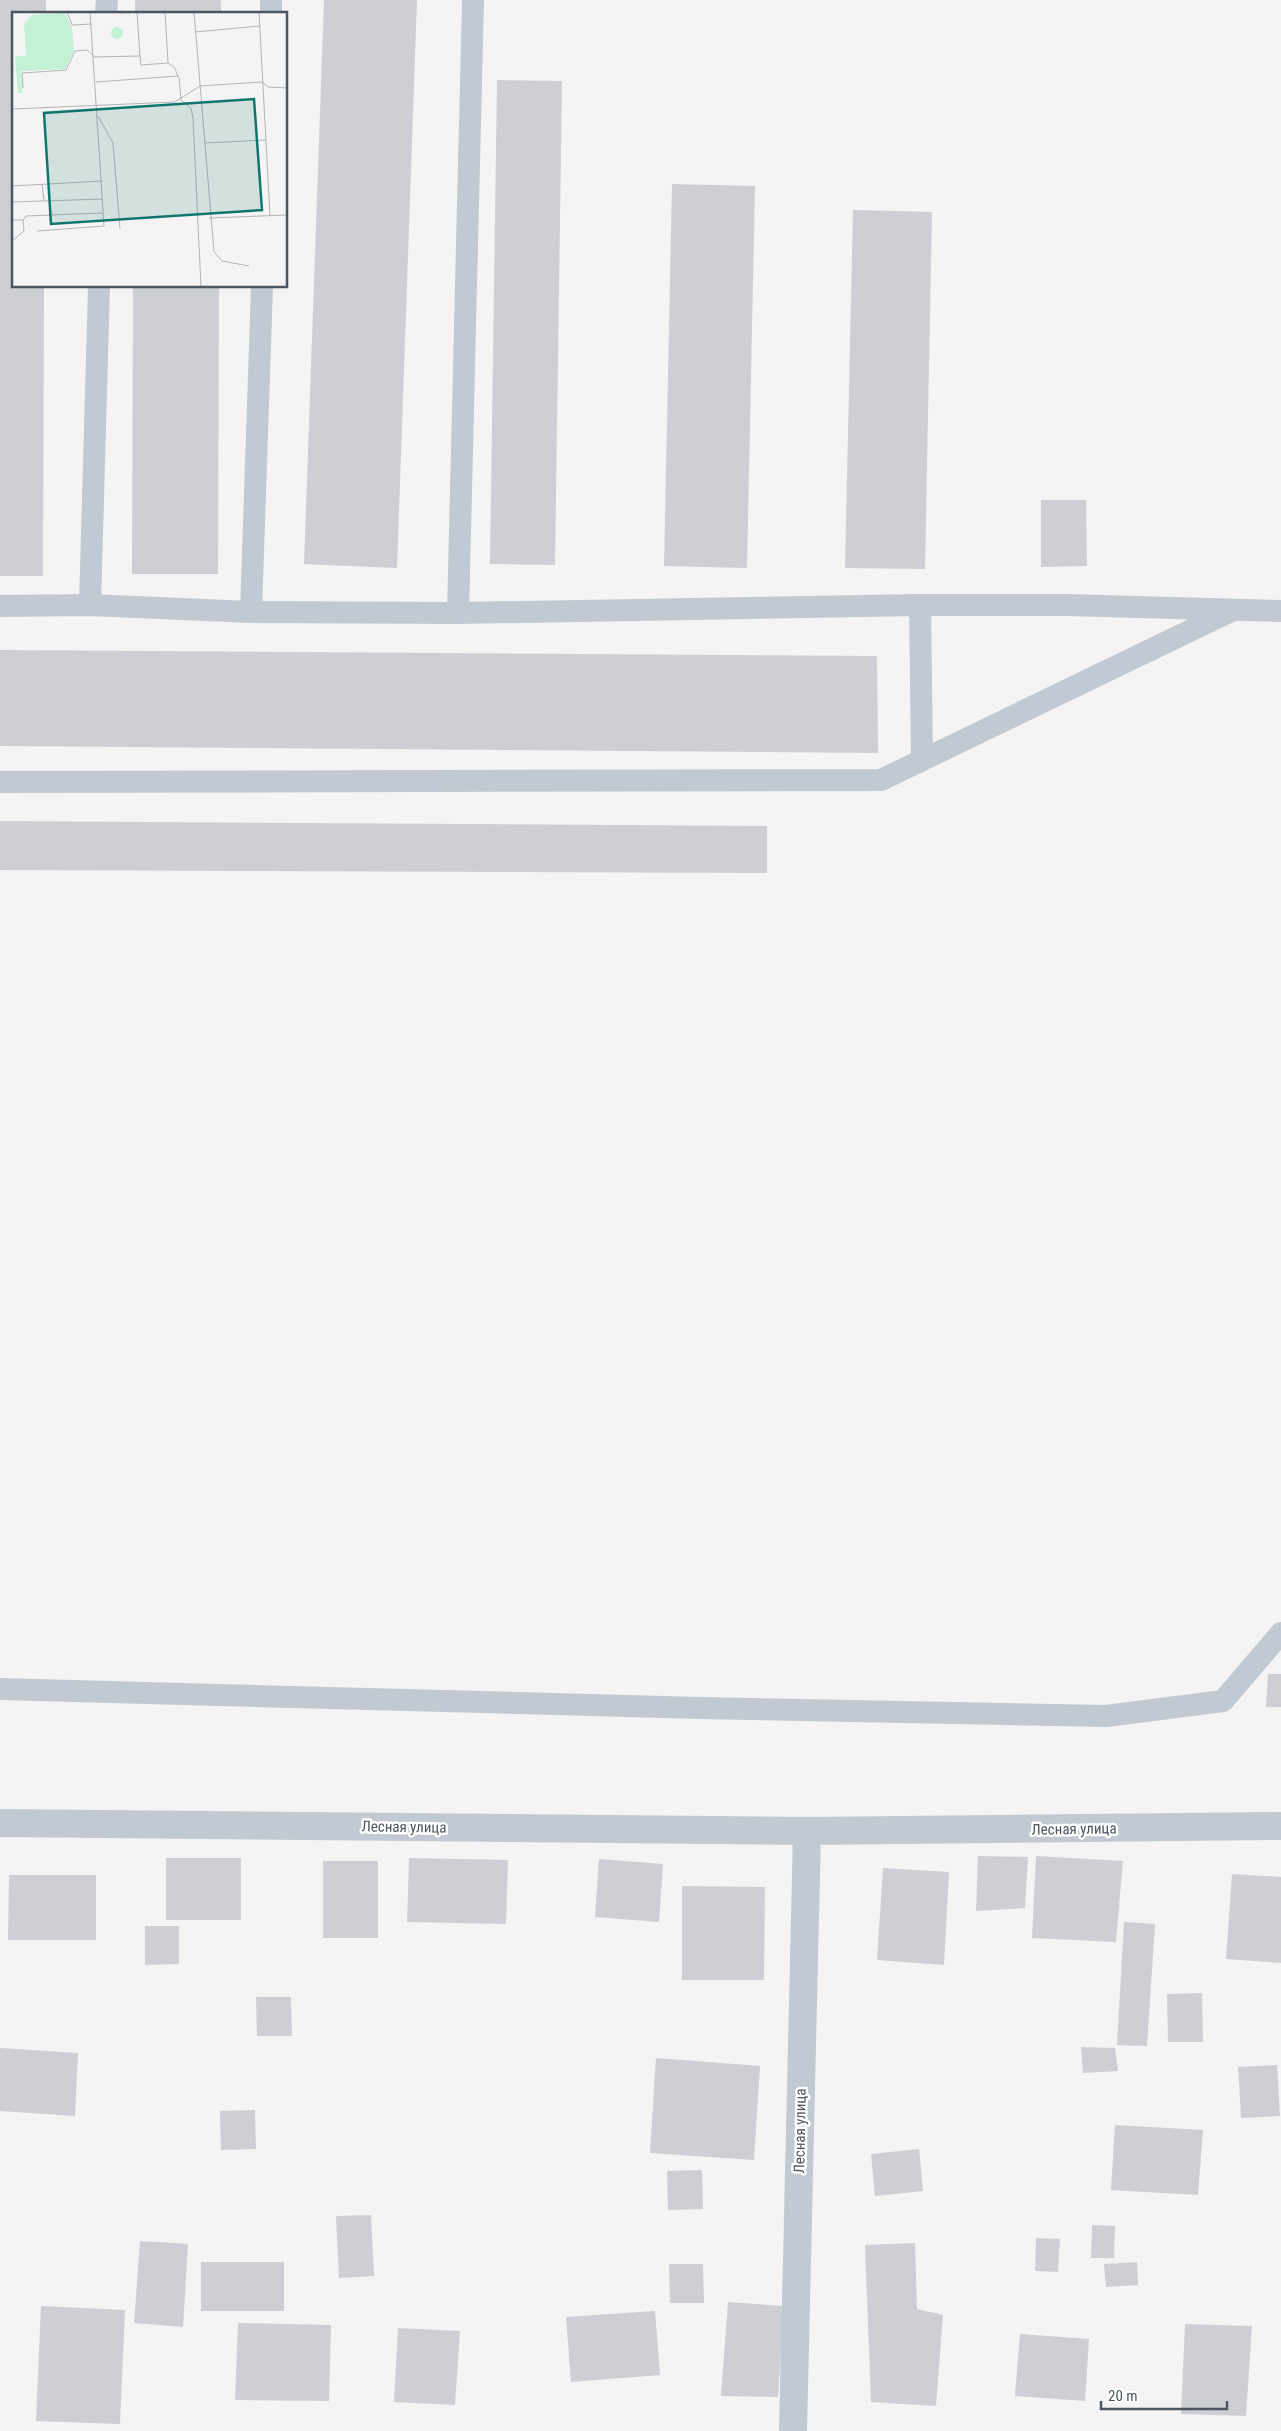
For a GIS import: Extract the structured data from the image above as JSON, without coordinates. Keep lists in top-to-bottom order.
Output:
{
  "streets": {
    "street": ["Лесная улица"]
  },
  "scale_bar": "20 m"
}
